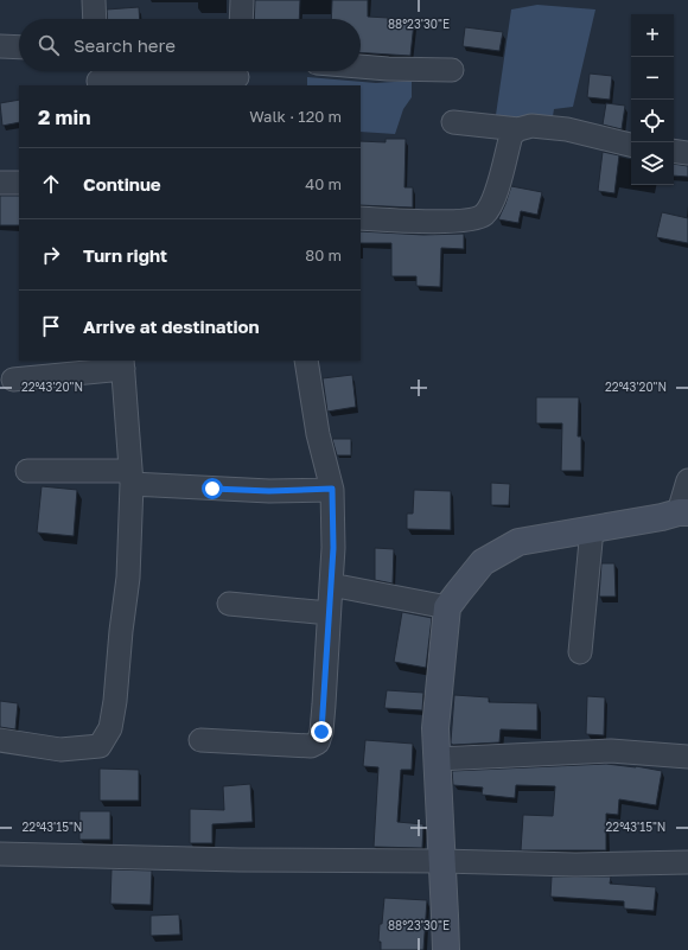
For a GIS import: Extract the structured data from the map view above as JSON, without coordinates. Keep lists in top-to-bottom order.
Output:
{
  "page": {
    "map_buttons": ["+", "−"],
    "search": "Search here",
    "heading": ["2 min", "Walk · 120 m"],
    "list": [
      ["Continue", "40 m"],
      ["Turn right", "80 m"],
      "Arrive at destination"
    ]
  },
  "coordinates": ["88°23'30\"E", "22°43'20\"N", "22°43'15\"N"]
}
